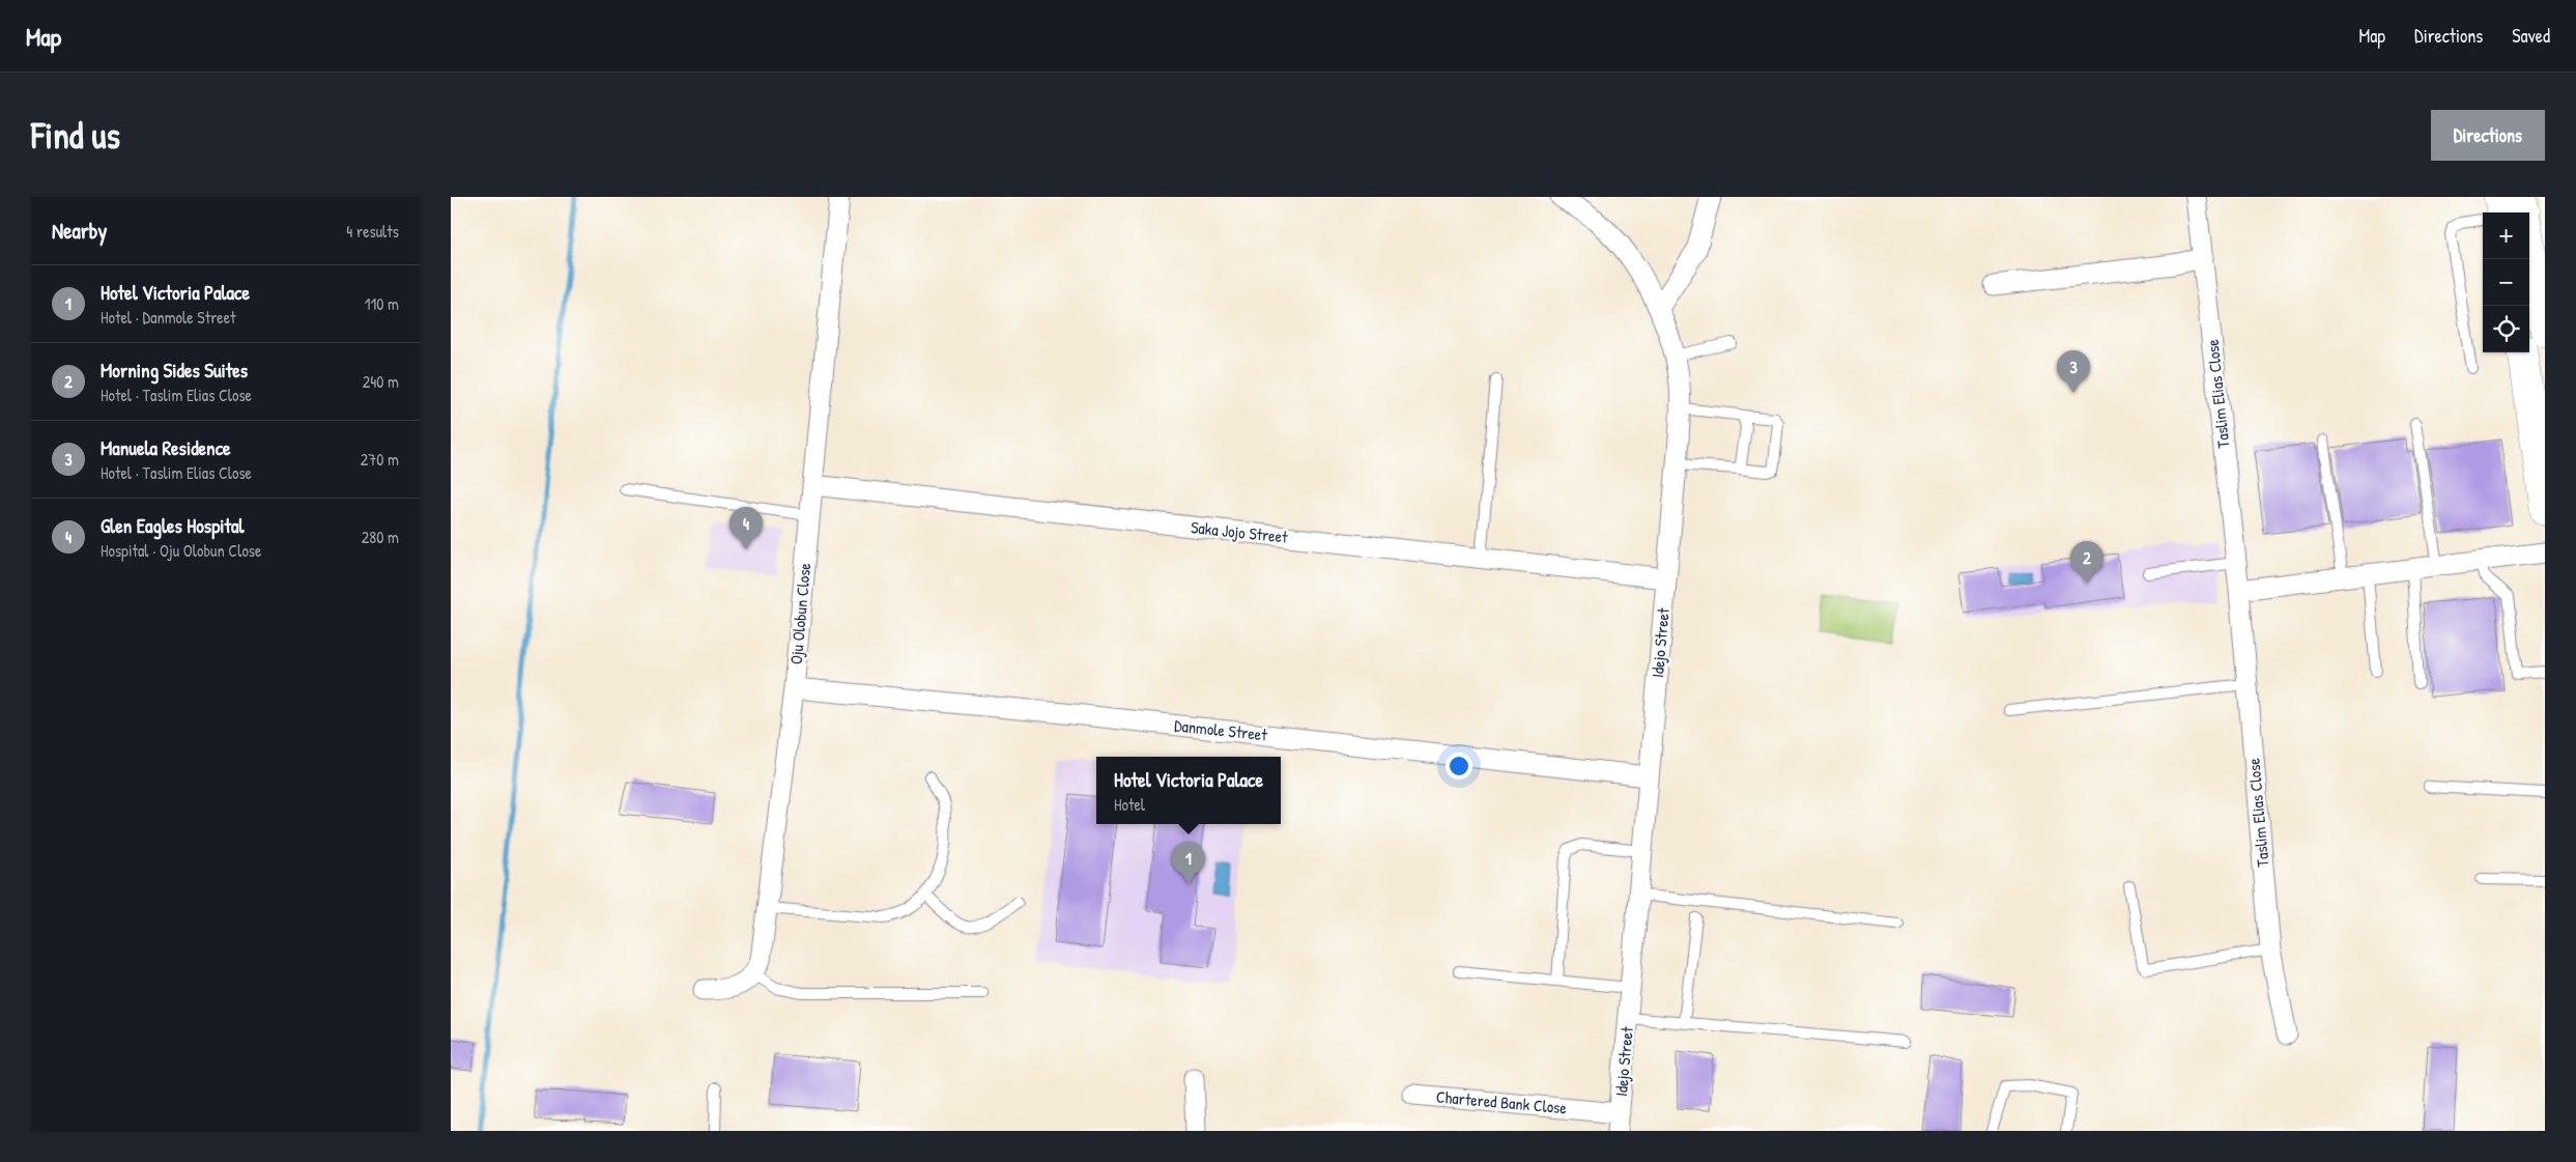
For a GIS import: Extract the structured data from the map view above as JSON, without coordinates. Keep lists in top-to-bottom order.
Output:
{
  "streets": {
    "street": [
      "Taslim Elias Close",
      "Saka Jojo Street",
      "Oju Olobun Close",
      "Idejo Street",
      "Danmole Street",
      "Chartered Bank Close"
    ]
  },
  "crossings": [
    ["Saka Jojo Street", "Oju Olobun Close"],
    ["Saka Jojo Street", "Idejo Street"],
    ["Oju Olobun Close", "Danmole Street"],
    ["Idejo Street", "Danmole Street"],
    ["Idejo Street", "Chartered Bank Close"]
  ],
  "page": {
    "header": "Map",
    "nav": ["Map", "Directions", "Saved"],
    "buttons": "Directions",
    "title": "Find us",
    "heading": ["Nearby", "4 results"],
    "map_buttons": ["+", "−"],
    "list": [
      {
        "mark": "1",
        "name": "Hotel Victoria Palace",
        "note": "Hotel · Danmole Street",
        "value": "110 m"
      },
      {
        "mark": "2",
        "name": "Morning Sides Suites",
        "note": "Hotel · Taslim Elias Close",
        "value": "240 m"
      },
      {
        "mark": "3",
        "name": "Manuela Residence",
        "note": "Hotel · Taslim Elias Close",
        "value": "270 m"
      },
      {
        "mark": "4",
        "name": "Glen Eagles Hospital",
        "note": "Hospital · Oju Olobun Close",
        "value": "280 m"
      }
    ],
    "pins": [
      "3",
      "4",
      "2",
      "1"
    ],
    "popup": ["Hotel Victoria Palace", "Hotel"]
  }
}
